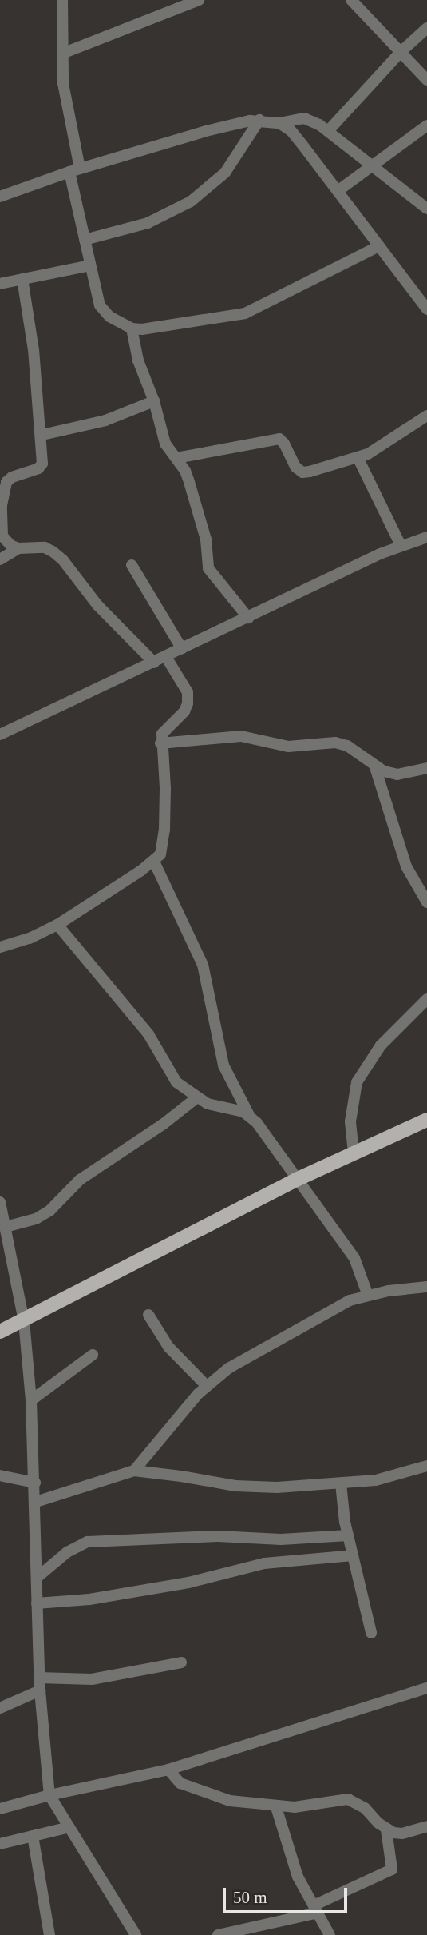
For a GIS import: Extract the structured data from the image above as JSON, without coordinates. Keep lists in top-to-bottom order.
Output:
{
  "scale_bar": "50 m"
}
